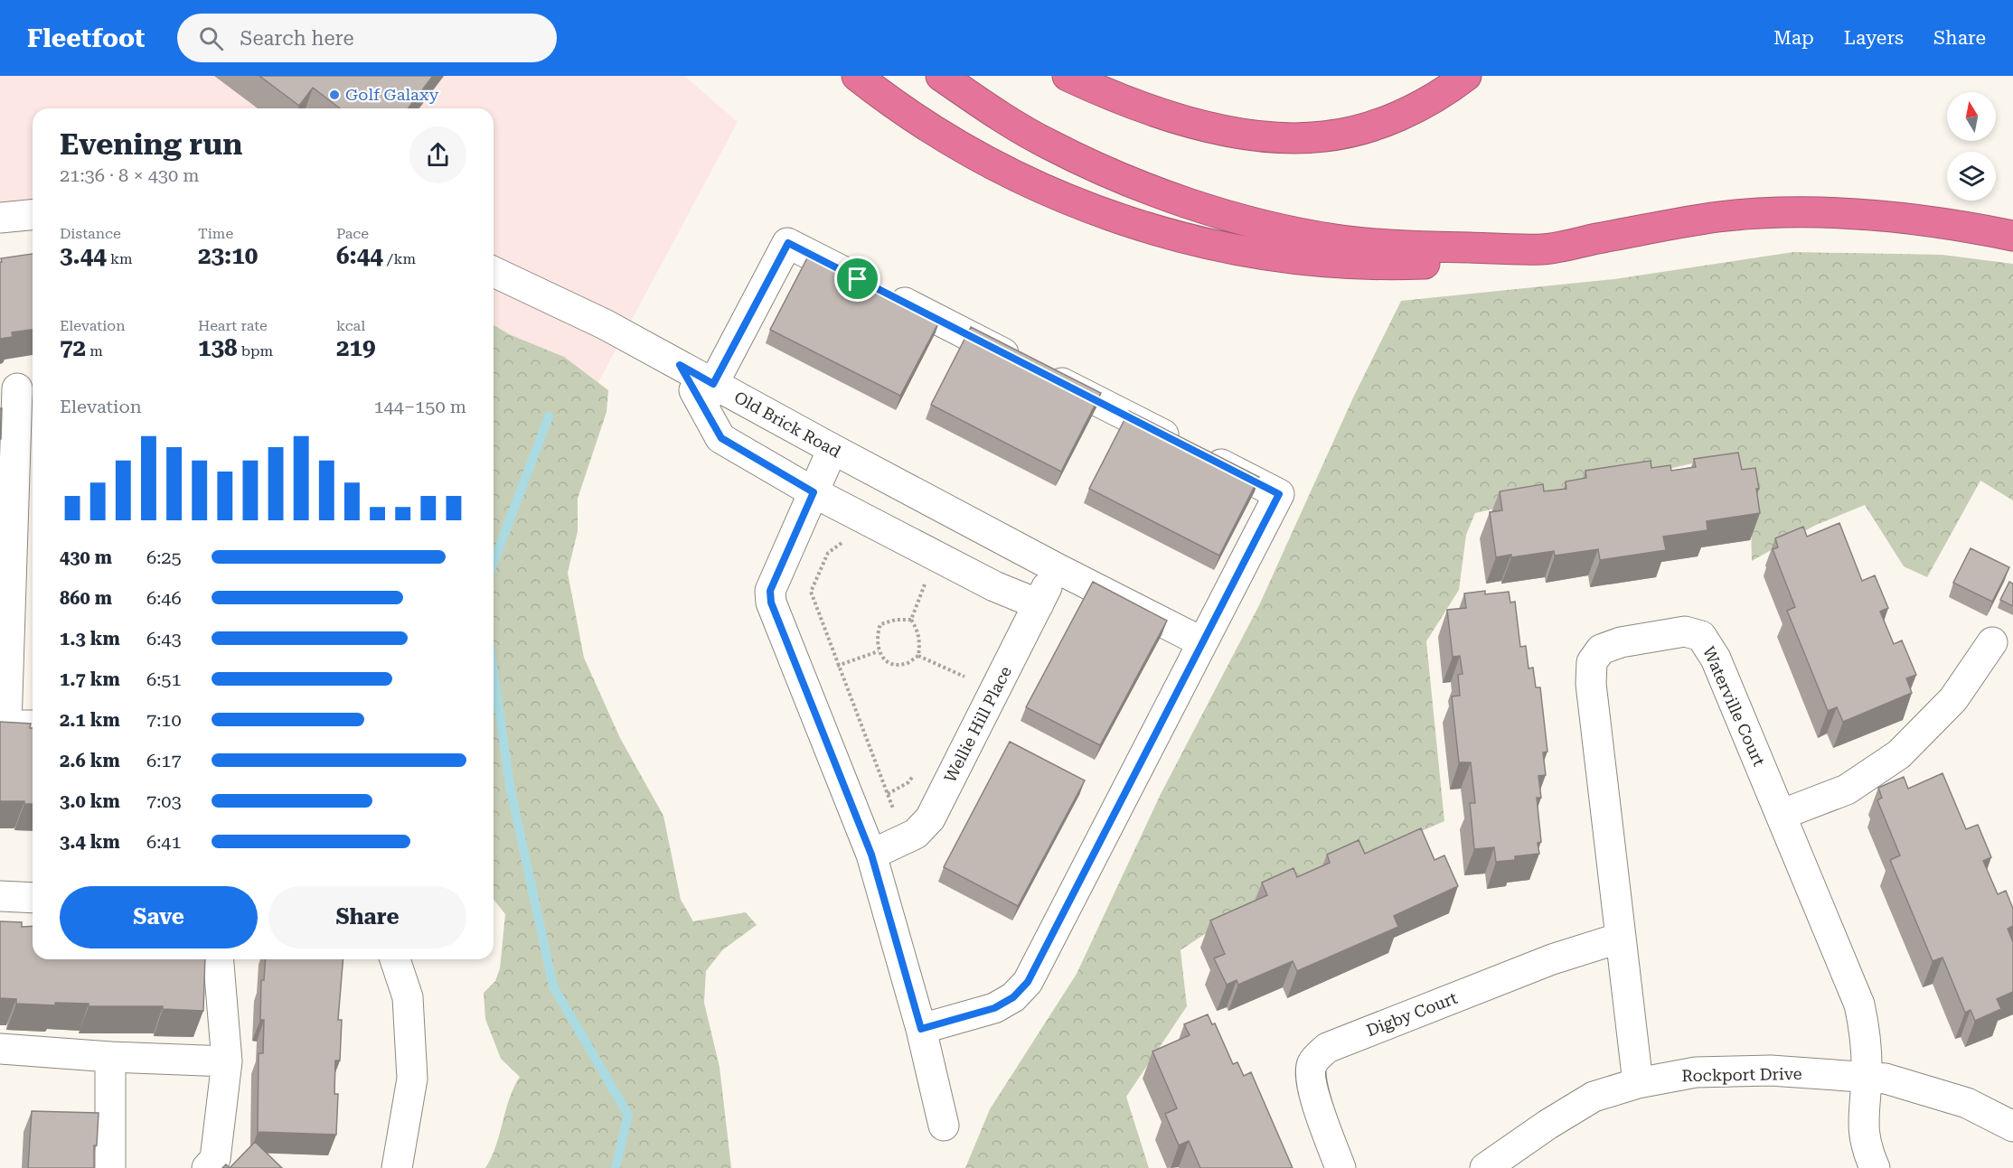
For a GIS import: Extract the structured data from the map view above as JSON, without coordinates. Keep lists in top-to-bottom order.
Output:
{
  "streets": {
    "street": [
      "Old Brick Road",
      "Waterville Court",
      "Wellie Hill Place",
      "Digby Court",
      "Rockport Drive"
    ]
  },
  "crossings": [
    ["Old Brick Road", "Wellie Hill Place"],
    ["Waterville Court", "Digby Court"],
    ["Waterville Court", "Rockport Drive"]
  ],
  "places": ["Golf Galaxy"],
  "north": "top",
  "page": {
    "header": "Fleetfoot",
    "search": "Search here",
    "nav": ["Map", "Layers", "Share"],
    "heading": ["Evening run", "21:36 · 8 × 430 m"],
    "stats": [
      ["Distance", "3.44 km"],
      ["Time", "23:10"],
      ["Pace", "6:44 /km"],
      ["Elevation", "72 m"],
      ["Heart rate", "138 bpm"],
      ["kcal", "219"]
    ],
    "chart": ["Elevation", "144–150 m"],
    "list": [
      {
        "name": "430 m",
        "note": "6:25"
      },
      {
        "name": "860 m",
        "note": "6:46"
      },
      {
        "name": "1.3 km",
        "note": "6:43"
      },
      {
        "name": "1.7 km",
        "note": "6:51"
      },
      {
        "name": "2.1 km",
        "note": "7:10"
      },
      {
        "name": "2.6 km",
        "note": "6:17"
      },
      {
        "name": "3.0 km",
        "note": "7:03"
      },
      {
        "name": "3.4 km",
        "note": "6:41"
      }
    ],
    "buttons": ["Save", "Share"]
  }
}
